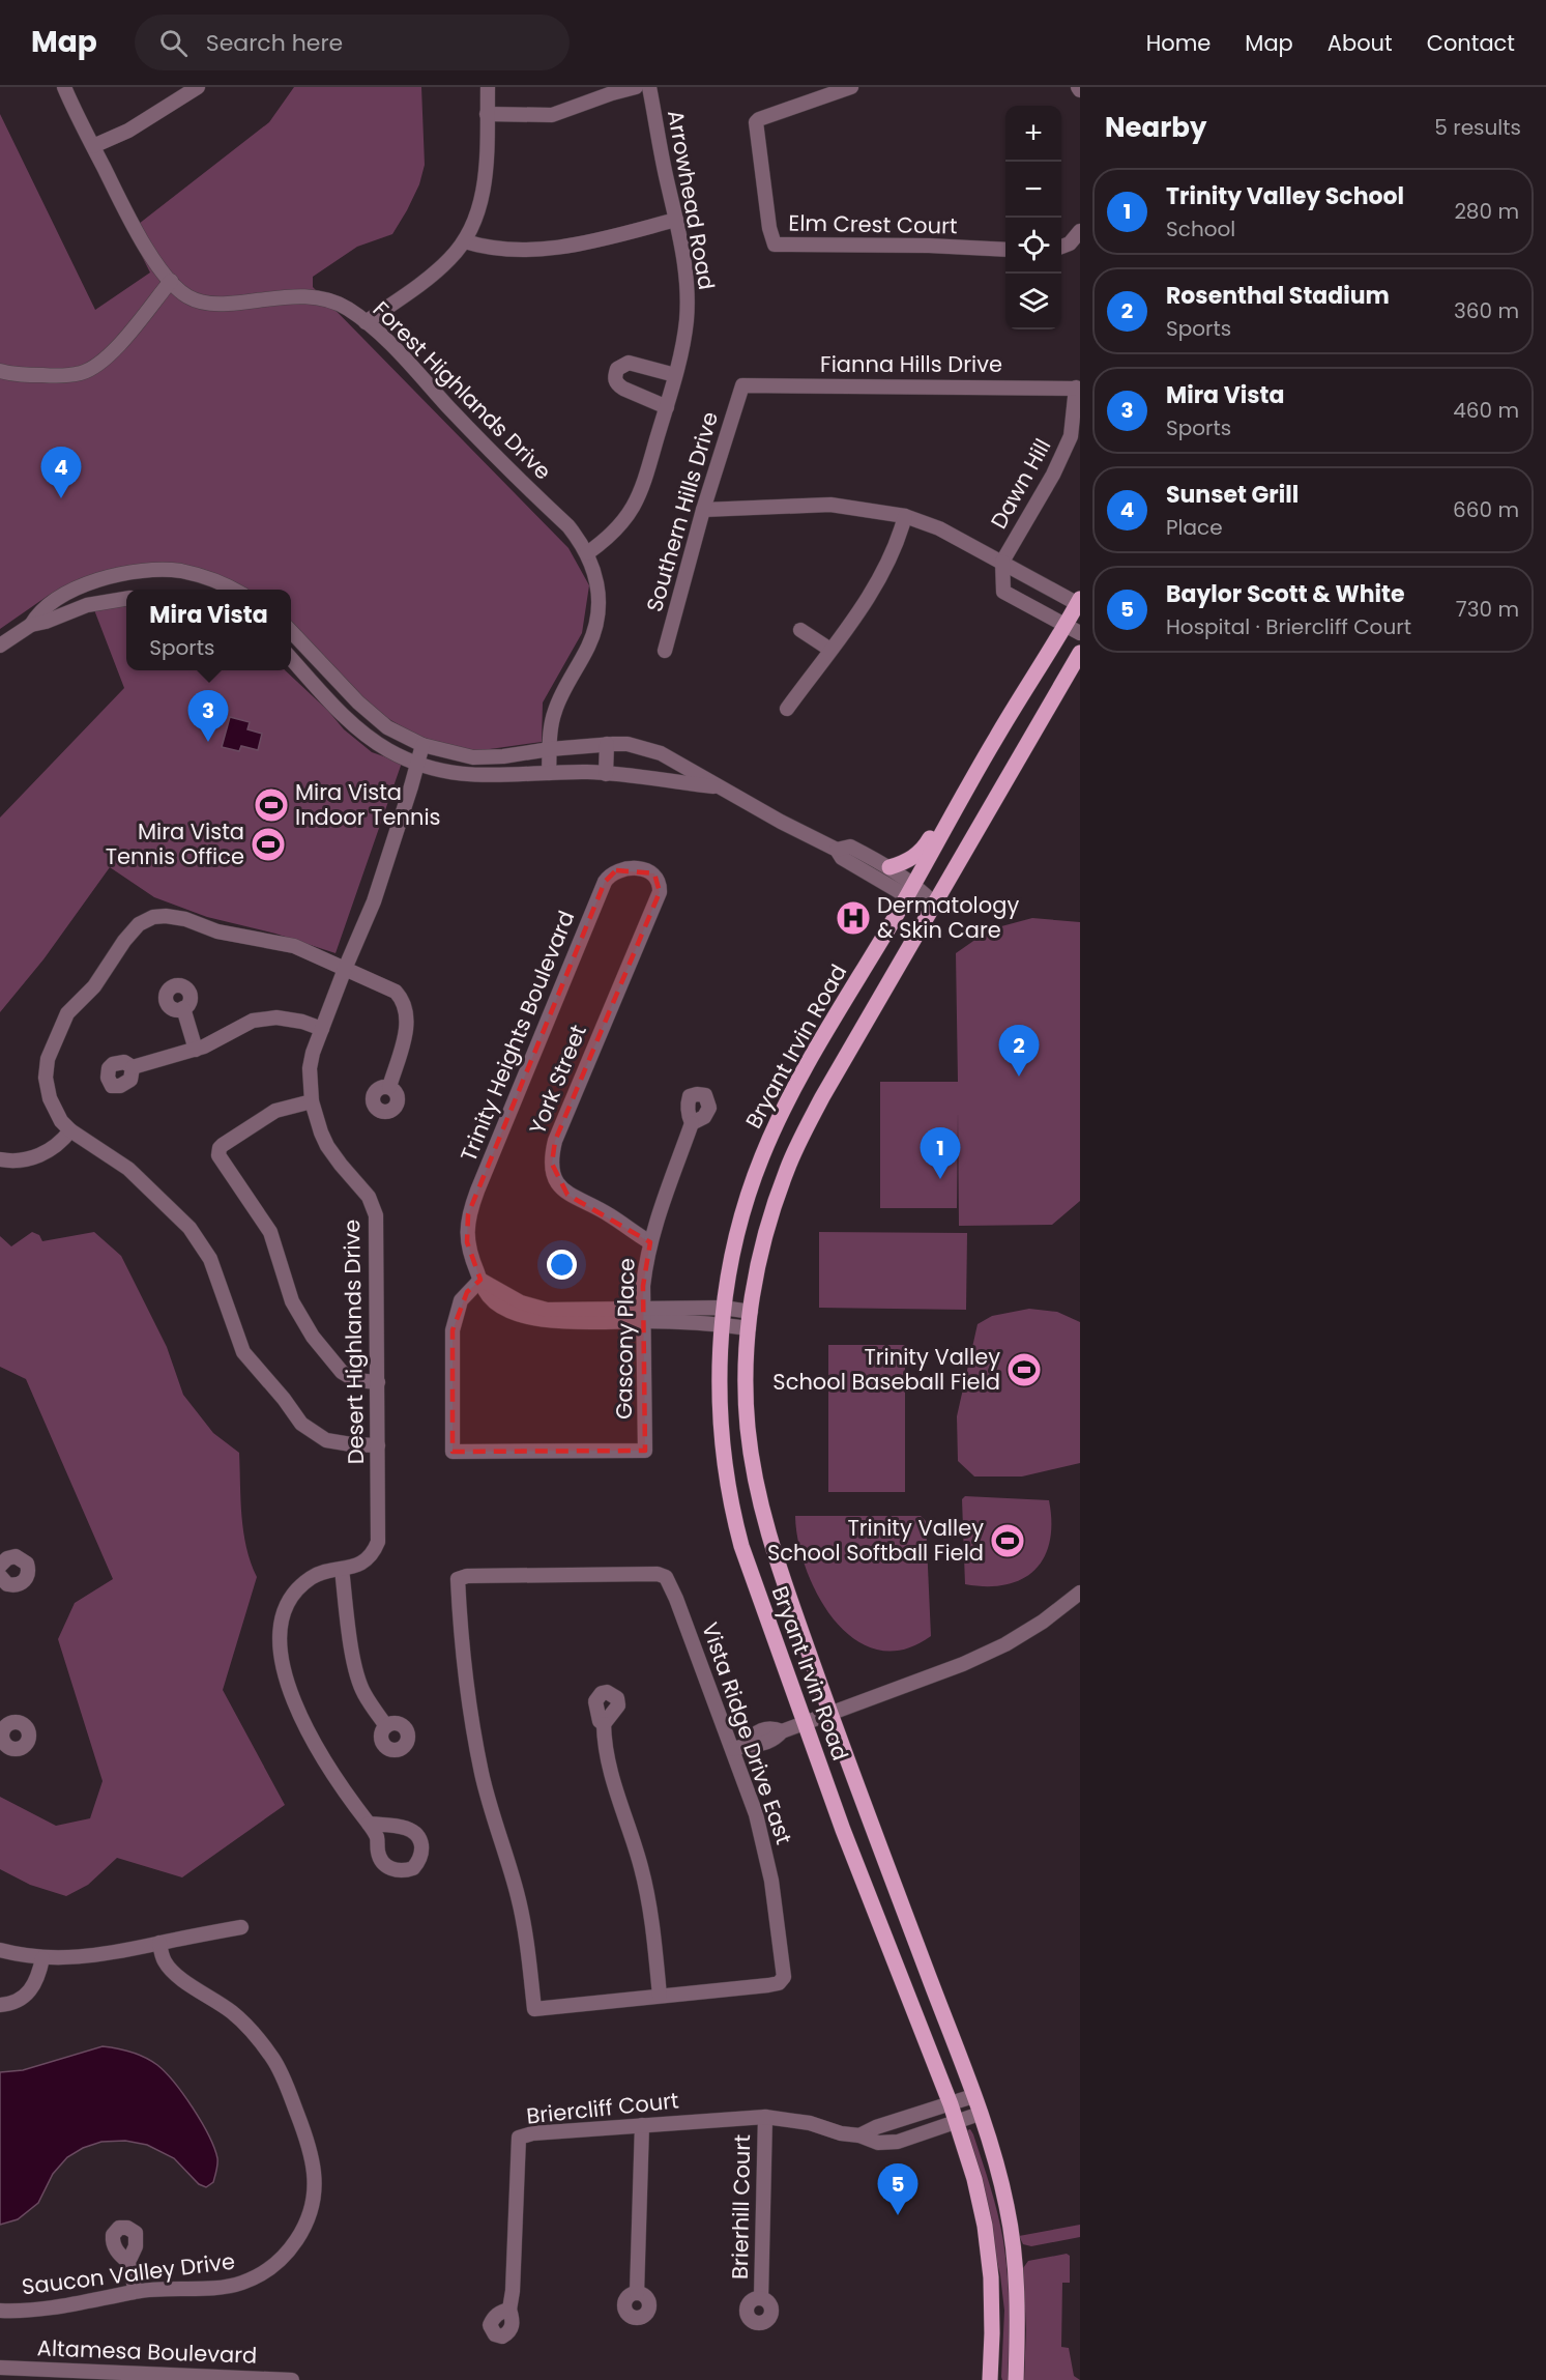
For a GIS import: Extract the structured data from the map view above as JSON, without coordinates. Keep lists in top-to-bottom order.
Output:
{
  "streets": {
    "main road": ["Bryant Irvin Road"],
    "street": [
      "Arrowhead Road",
      "Elm Crest Court",
      "Fianna Hills Drive",
      "Forest Highlands Drive",
      "Dawn Hill",
      "Southern Hills Drive",
      "Trinity Heights Boulevard",
      "York Street",
      "Gascony Place",
      "Desert Highlands Drive",
      "Vista Ridge Drive East",
      "Briercliff Court",
      "Brierhill Court",
      "Saucon Valley Drive",
      "Altamesa Boulevard"
    ]
  },
  "crossings": [
    ["Arrowhead Road", "Forest Highlands Drive"],
    ["Fianna Hills Drive", "Dawn Hill"],
    ["Fianna Hills Drive", "Southern Hills Drive"],
    ["Trinity Heights Boulevard", "York Street"],
    ["Trinity Heights Boulevard", "Gascony Place"],
    ["Bryant Irvin Road", "Briercliff Court"],
    ["York Street", "Gascony Place"],
    ["Briercliff Court", "Brierhill Court"]
  ],
  "places": {
    "sports": [
      "Mira Vista Indoor Tennis",
      "Mira Vista Tennis Office",
      "Trinity Valley School Baseball Field",
      "Trinity Valley School Softball Field"
    ],
    "hospital": ["Dermatology & Skin Care"]
  },
  "page": {
    "header": "Map",
    "search": "Search here",
    "nav": [
      "Home",
      "Map",
      "About",
      "Contact"
    ],
    "heading": ["Nearby", "5 results"],
    "map_buttons": ["+", "−"],
    "list": [
      {
        "mark": "1",
        "name": "Trinity Valley School",
        "note": "School",
        "value": "280 m"
      },
      {
        "mark": "2",
        "name": "Rosenthal Stadium",
        "note": "Sports",
        "value": "360 m"
      },
      {
        "mark": "3",
        "name": "Mira Vista",
        "note": "Sports",
        "value": "460 m"
      },
      {
        "mark": "4",
        "name": "Sunset Grill",
        "note": "Place",
        "value": "660 m"
      },
      {
        "mark": "5",
        "name": "Baylor Scott & White",
        "note": "Hospital · Briercliff Court",
        "value": "730 m"
      }
    ],
    "pins": [
      "4",
      "3",
      "2",
      "1",
      "5"
    ],
    "popup": ["Mira Vista", "Sports"]
  }
}
